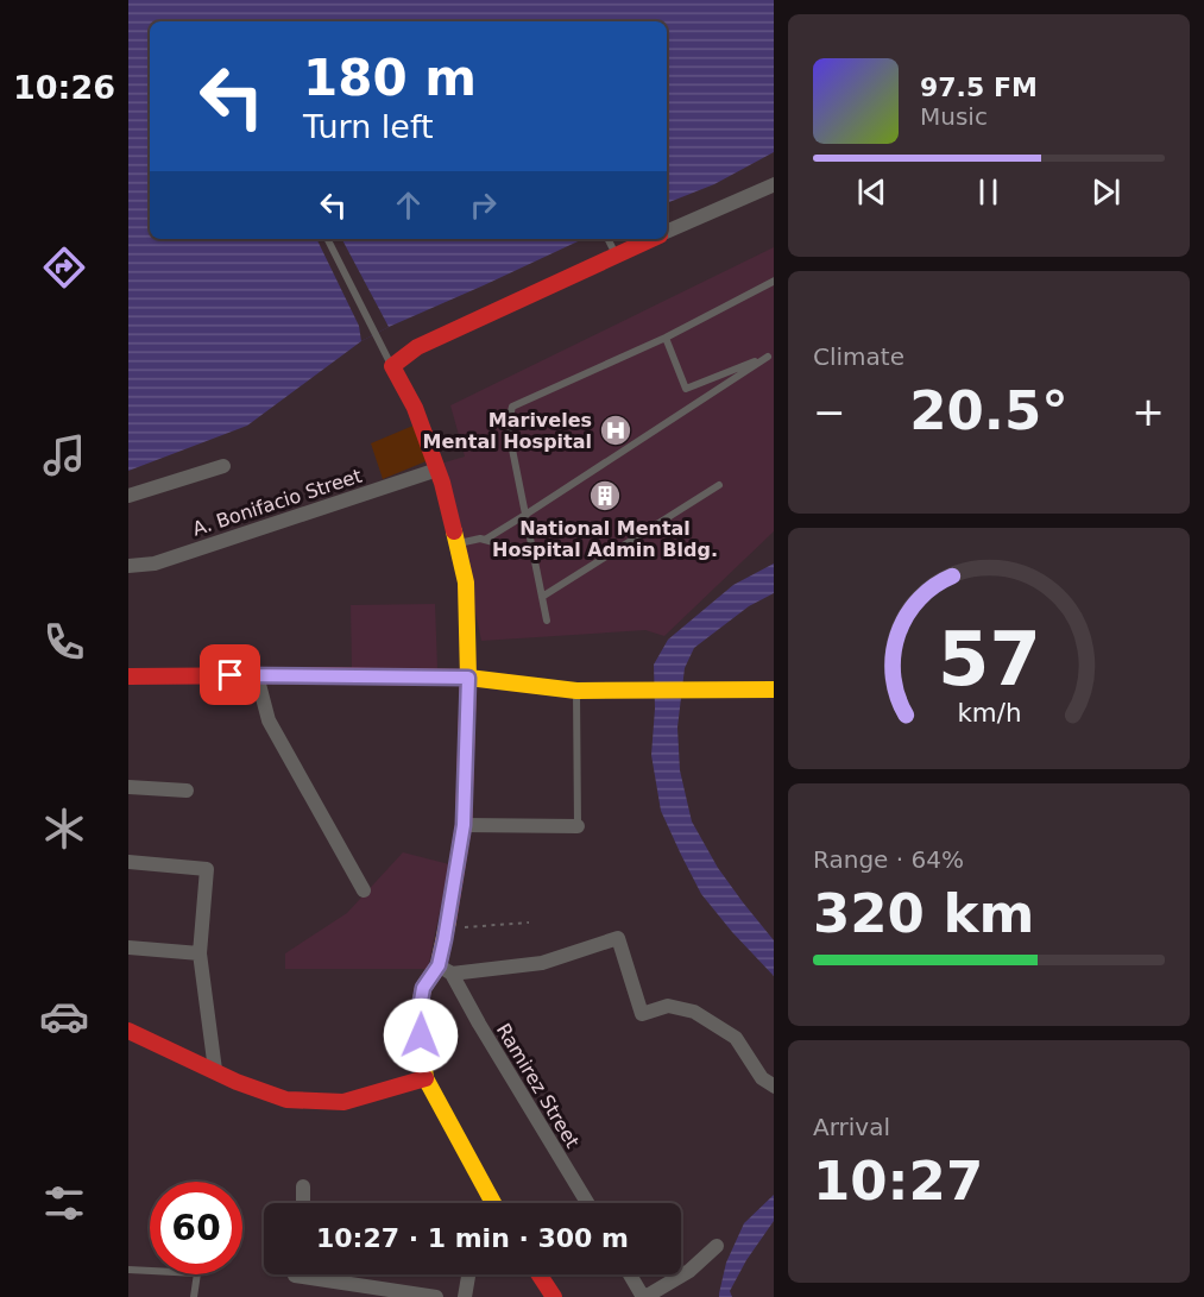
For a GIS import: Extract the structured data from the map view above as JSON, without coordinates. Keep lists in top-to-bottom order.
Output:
{
  "streets": {
    "street": ["A. Bonifacio Street", "Ramirez Street"]
  },
  "places": {
    "hospital": ["Mariveles Mental Hospital"],
    "building": ["National Mental Hospital Admin Bldg."]
  },
  "page": {
    "tabs": "10:26",
    "turn": ["180 m", "Turn left"],
    "song": ["97.5 FM", "Music"],
    "tile": [
      "Climate",
      ["Range · 64%", "320 km"],
      ["Arrival", "10:27"]
    ],
    "heat": ["−", "20.5°", "+"],
    "limit": "60",
    "trip": "10:27 · 1 min · 300 m",
    "gauge": ["57", "km/h"]
  }
}
